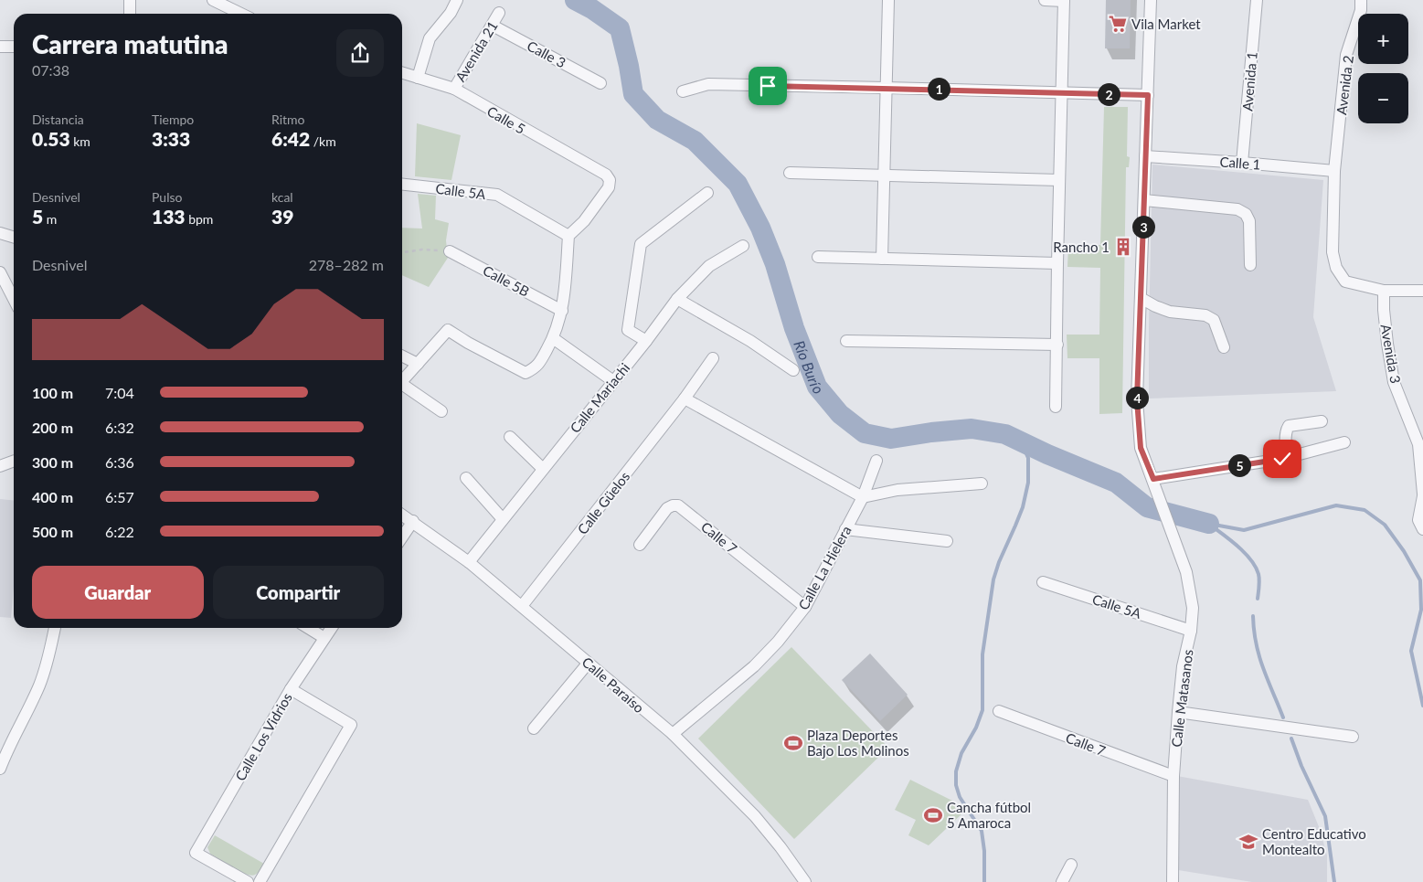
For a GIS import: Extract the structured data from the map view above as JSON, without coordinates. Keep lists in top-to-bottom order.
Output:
{
  "streets": {
    "street": [
      "Avenida 21",
      "Calle 3",
      "Avenida 1",
      "Avenida 2",
      "Calle 5",
      "Calle 1",
      "Calle 5A",
      "Calle 5B",
      "Avenida 3",
      "Calle Mariachi",
      "Calle Güelos",
      "Calle 7",
      "Calle La Hielera",
      "Calle Paraíso",
      "Calle Matasanos",
      "Calle Los Vidrios"
    ]
  },
  "crossings": [
    ["Avenida 21", "Calle 3"],
    ["Avenida 21", "Calle 5"],
    ["Avenida 1", "Calle 1"],
    ["Avenida 2", "Calle 1"],
    ["Avenida 2", "Avenida 3"],
    ["Calle 5", "Calle 5A"],
    ["Calle 5A", "Calle Matasanos"],
    ["Calle Mariachi", "Calle Paraíso"],
    ["Calle Güelos", "Calle Paraíso"],
    ["Calle 7", "Calle La Hielera"],
    ["Calle 7", "Calle Matasanos"],
    ["Calle La Hielera", "Calle Paraíso"]
  ],
  "water": ["Río Burío"],
  "places": {
    "supermarket": ["Vila Market"],
    "building": ["Rancho 1"],
    "sports": ["Plaza Deportes Bajo Los Molinos", "Cancha fútbol 5 Amaroca"],
    "school or university": ["Centro Educativo Montealto"]
  },
  "page": {
    "map_buttons": ["+", "−"],
    "heading": ["Carrera matutina", "07:38"],
    "pins": [
      "1",
      "2",
      "3",
      "4",
      "5"
    ],
    "stats": [
      ["Distancia", "0.53 km"],
      ["Tiempo", "3:33"],
      ["Ritmo", "6:42 /km"],
      ["Desnivel", "5 m"],
      ["Pulso", "133 bpm"],
      ["kcal", "39"]
    ],
    "chart": ["Desnivel", "278–282 m"],
    "list": [
      {
        "name": "100 m",
        "note": "7:04"
      },
      {
        "name": "200 m",
        "note": "6:32"
      },
      {
        "name": "300 m",
        "note": "6:36"
      },
      {
        "name": "400 m",
        "note": "6:57"
      },
      {
        "name": "500 m",
        "note": "6:22"
      }
    ],
    "buttons": ["Guardar", "Compartir"]
  }
}
